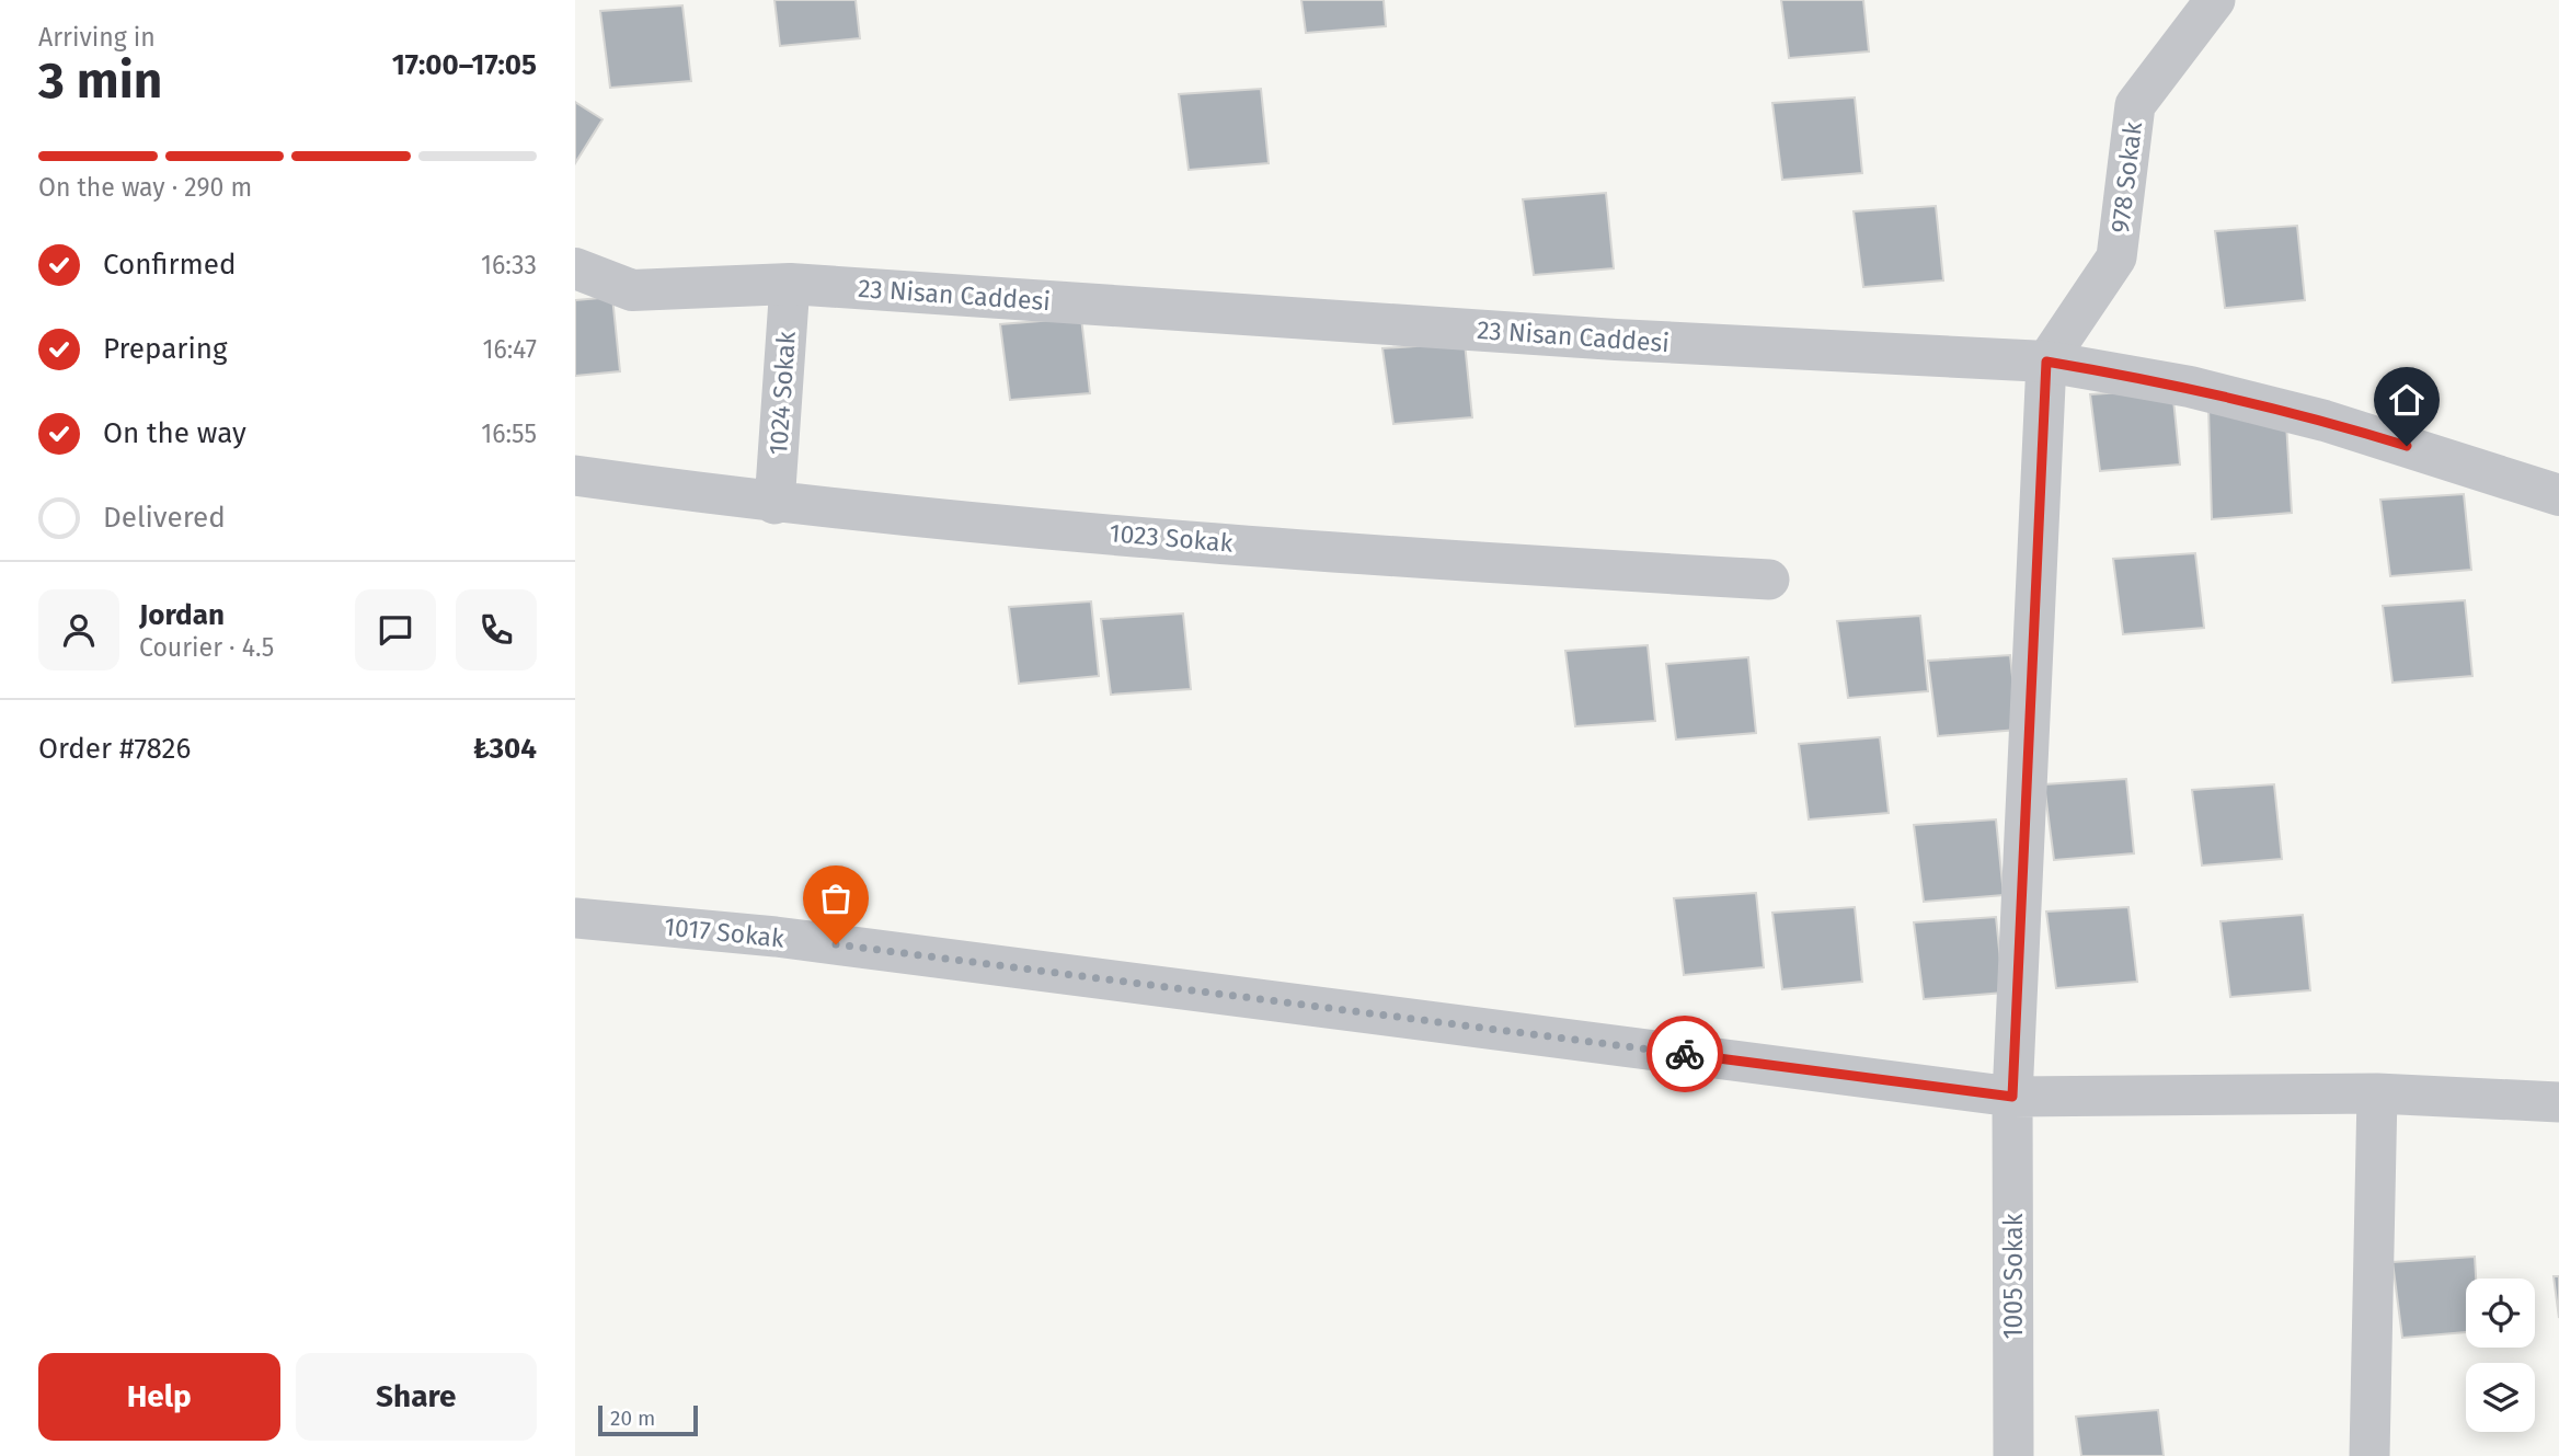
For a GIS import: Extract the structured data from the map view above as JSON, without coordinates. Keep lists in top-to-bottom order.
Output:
{
  "streets": {
    "street": [
      "978 Sokak",
      "23 Nisan Caddesi",
      "1024 Sokak",
      "1023 Sokak",
      "1017 Sokak",
      "1005 Sokak"
    ]
  },
  "crossings": [
    ["978 Sokak", "23 Nisan Caddesi"],
    ["978 Sokak", "1005 Sokak"],
    ["23 Nisan Caddesi", "1024 Sokak"],
    ["23 Nisan Caddesi", "1005 Sokak"],
    ["1024 Sokak", "1023 Sokak"],
    ["1017 Sokak", "1005 Sokak"]
  ],
  "scale_bar": "20 m",
  "page": {
    "heading": ["3 min", "Arriving in", "17:00–17:05"],
    "panel": [
      "Jordan",
      "Courier · 4.5",
      "Order #7826",
      "₺304"
    ],
    "bar": "On the way · 290 m",
    "list": [
      ["Confirmed", "16:33"],
      ["Preparing", "16:47"],
      ["On the way", "16:55"],
      "Delivered"
    ],
    "buttons": ["Help", "Share"],
    "scale": "20 m"
  }
}
